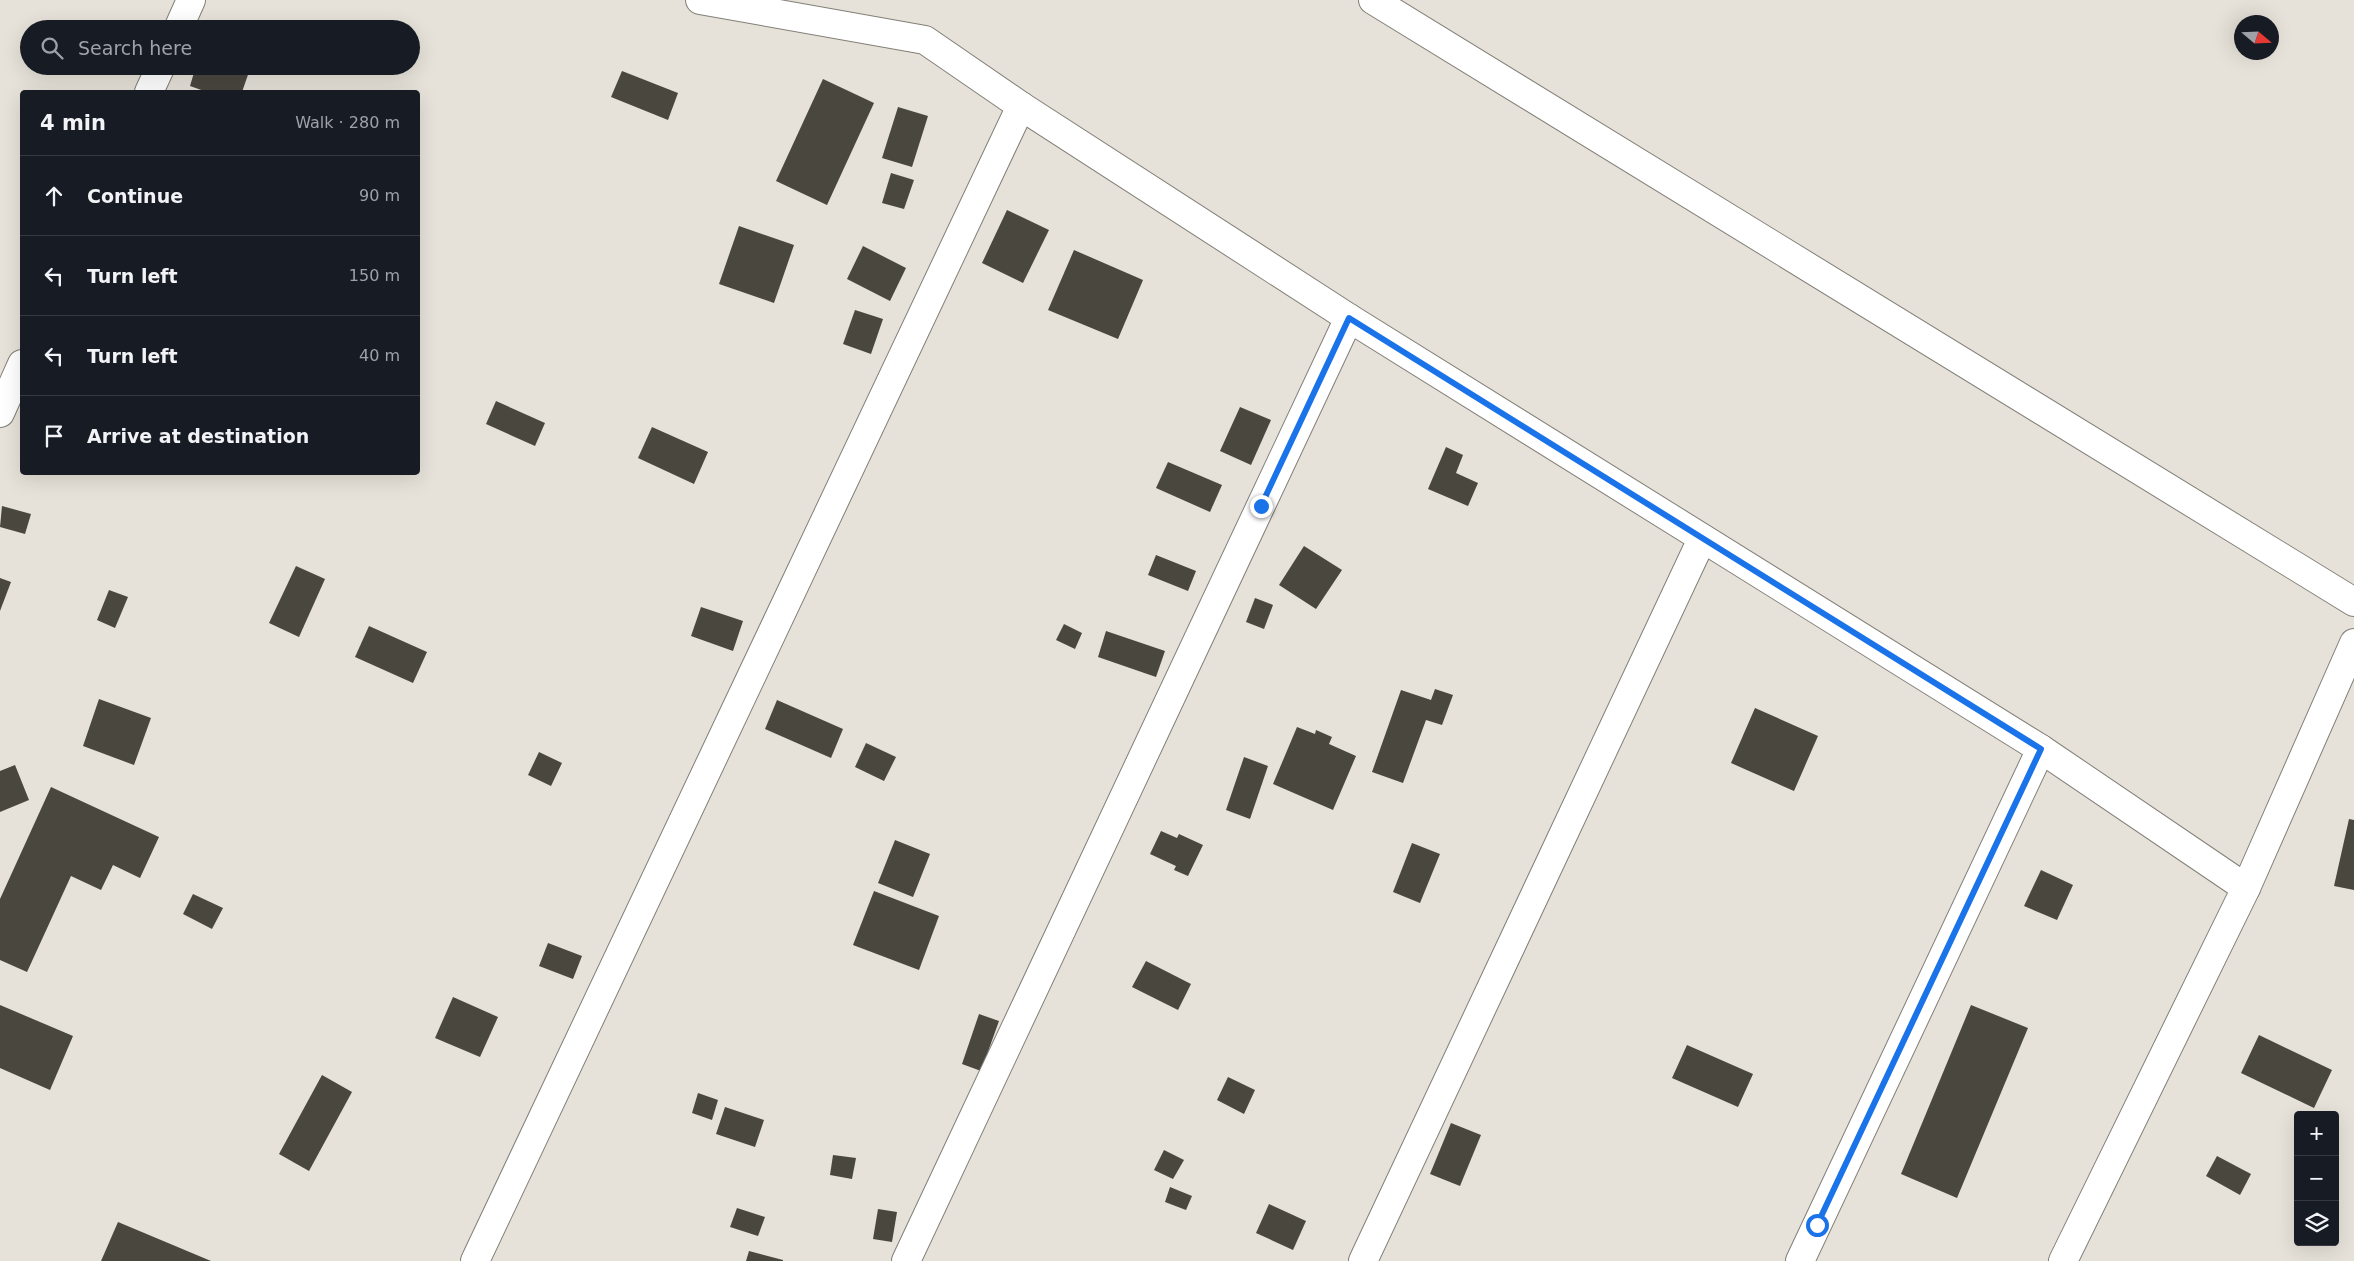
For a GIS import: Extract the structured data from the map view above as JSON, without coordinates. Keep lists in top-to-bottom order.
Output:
{
  "north": "right",
  "page": {
    "search": "Search here",
    "heading": ["4 min", "Walk · 280 m"],
    "list": [
      ["Continue", "90 m"],
      ["Turn left", "150 m"],
      ["Turn left", "40 m"],
      "Arrive at destination"
    ],
    "map_buttons": ["+", "−"]
  }
}
